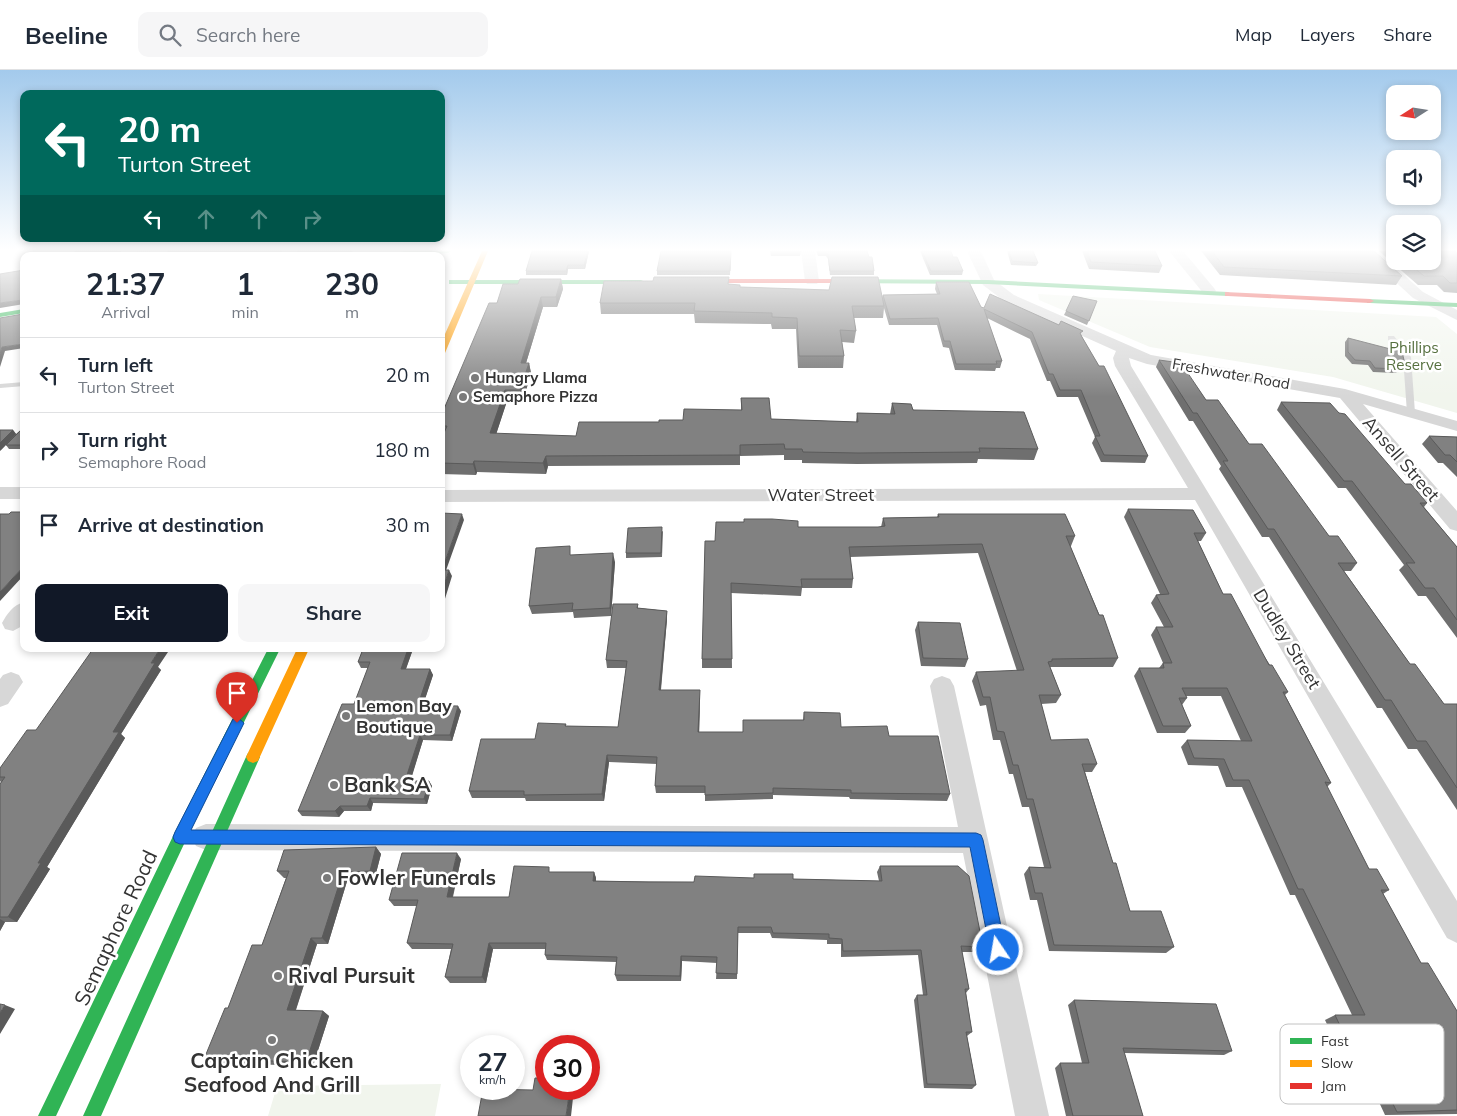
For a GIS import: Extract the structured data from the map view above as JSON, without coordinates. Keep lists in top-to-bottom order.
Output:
{
  "streets": {
    "street": [
      "Freshwater Road",
      "Ansell Street",
      "Water Street",
      "Dudley Street",
      "Semaphore Road"
    ]
  },
  "crossings": [
    ["Freshwater Road", "Ansell Street"],
    ["Freshwater Road", "Dudley Street"],
    ["Water Street", "Dudley Street"]
  ],
  "parks": ["Phillips Reserve"],
  "places": [
    "Hungry Llama",
    "Semaphore Pizza",
    "Lemon Bay Boutique",
    "Bank SA",
    "Fowler Funerals",
    "Rival Pursuit",
    "Captain Chicken Seafood And Grill"
  ],
  "legend": ["Fast", "Slow", "Jam"],
  "north": "left",
  "page": {
    "header": "Beeline",
    "search": "Search here",
    "nav": ["Map", "Layers", "Share"],
    "turn": ["20 m", "Turton Street"],
    "eta": [
      "21:37",
      "Arrival",
      "1",
      "min",
      "230",
      "m"
    ],
    "list": [
      {
        "name": "Turn left",
        "note": "Turton Street",
        "value": "20 m"
      },
      {
        "name": "Turn right",
        "note": "Semaphore Road",
        "value": "180 m"
      },
      {
        "name": "Arrive at destination",
        "value": "30 m"
      }
    ],
    "buttons": ["Exit", "Share"],
    "speed": "27 km/h",
    "limit": "30"
  }
}
